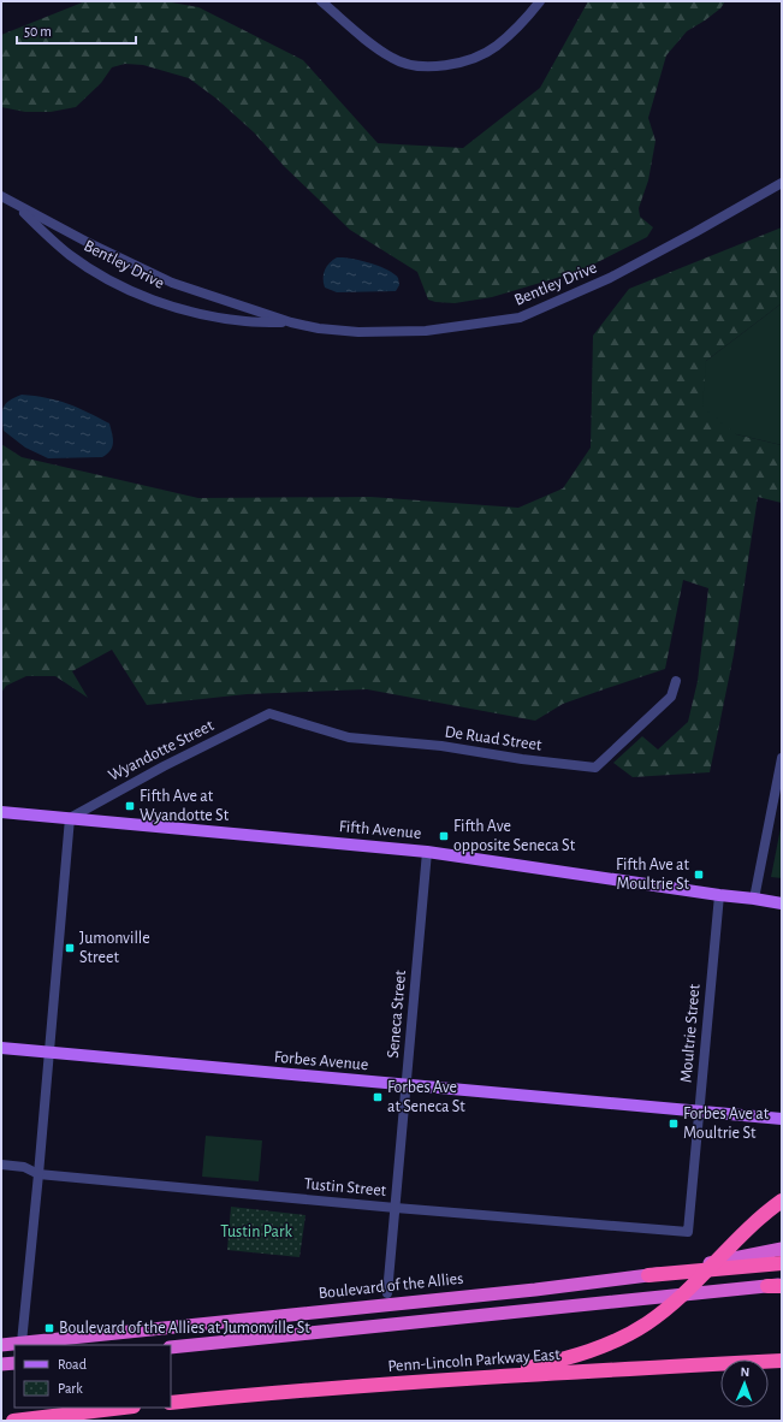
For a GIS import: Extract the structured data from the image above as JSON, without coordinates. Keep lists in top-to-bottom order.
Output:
{
  "streets": {
    "highway": ["Boulevard of the Allies", "Penn-Lincoln Parkway East"],
    "main road": ["Fifth Avenue", "Forbes Avenue"],
    "street": [
      "Bentley Drive",
      "De Ruad Street",
      "Wyandotte Street",
      "Seneca Street",
      "Moultrie Street",
      "Tustin Street"
    ]
  },
  "crossings": [
    ["De Ruad Street", "Wyandotte Street"],
    ["Wyandotte Street", "Fifth Avenue"],
    ["Fifth Avenue", "Seneca Street"],
    ["Fifth Avenue", "Moultrie Street"],
    ["Seneca Street", "Forbes Avenue"],
    ["Seneca Street", "Tustin Street"],
    ["Moultrie Street", "Forbes Avenue"],
    ["Moultrie Street", "Tustin Street"]
  ],
  "parks": ["Tustin Park"],
  "places": {
    "transit": [
      "Fifth Ave at Wyandotte St",
      "Fifth Ave opposite Seneca St",
      "Fifth Ave at Moultrie St",
      "Jumonville Street",
      "Forbes Ave at Seneca St",
      "Forbes Ave at Moultrie St",
      "Boulevard of the Allies at Jumonville St"
    ]
  },
  "legend": ["Road", "Park"],
  "scale_bar": "50 m",
  "north": "top"
}
